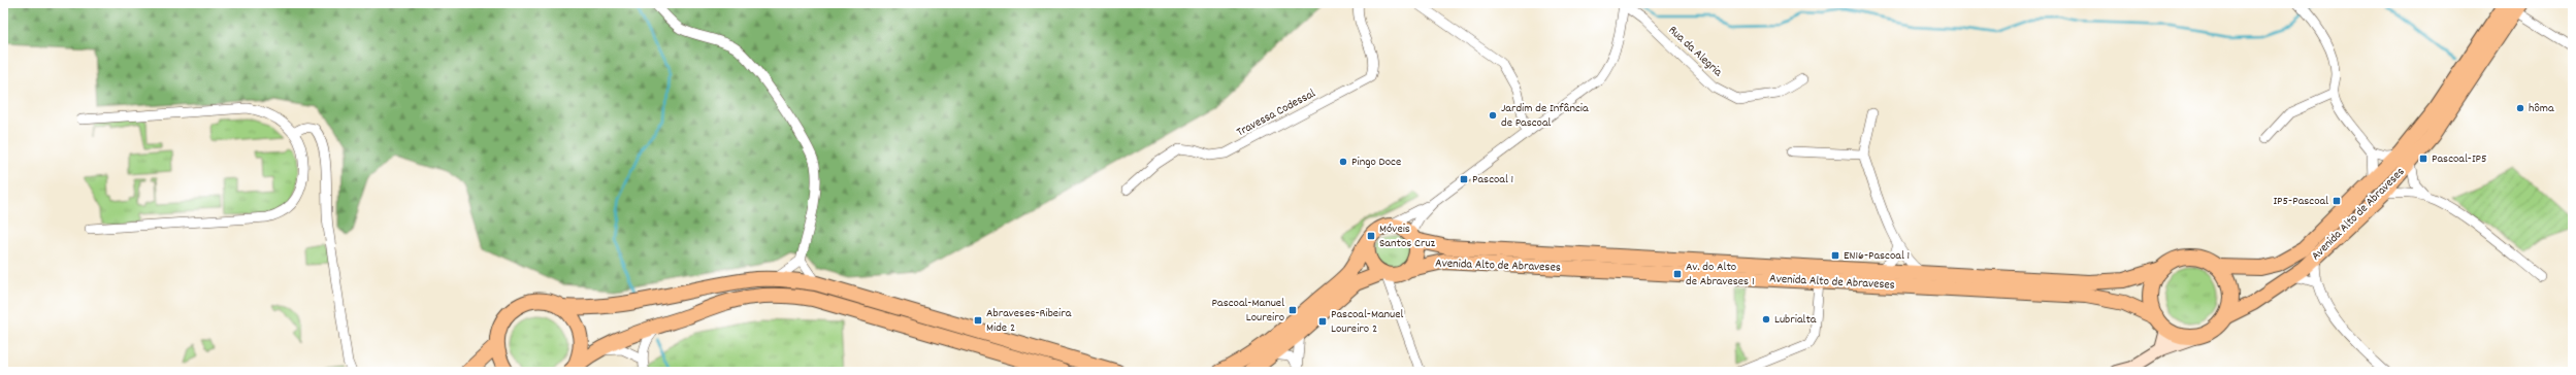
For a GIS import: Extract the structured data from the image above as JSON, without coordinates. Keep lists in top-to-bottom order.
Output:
{
  "streets": {
    "main road": ["Avenida Alto de Abraveses"],
    "street": ["Rua da Alegria", "Travessa Codessal"]
  },
  "places": {
    "other": [
      "hôma",
      "Jardim de Infância de Pascoal",
      "Pingo Doce",
      "Lubrialta"
    ],
    "transit": [
      "Pascoal-IP5",
      "Pascoal 1",
      "IP5-Pascoal",
      "Móveis Santos Cruz",
      "EN16-Pascoal 1",
      "Av. do Alto de Abraveses 1",
      "Pascoal-Manuel Loureiro",
      "Abraveses-Ribeira Mide 2",
      "Pascoal-Manuel Loureiro 2"
    ]
  }
}
